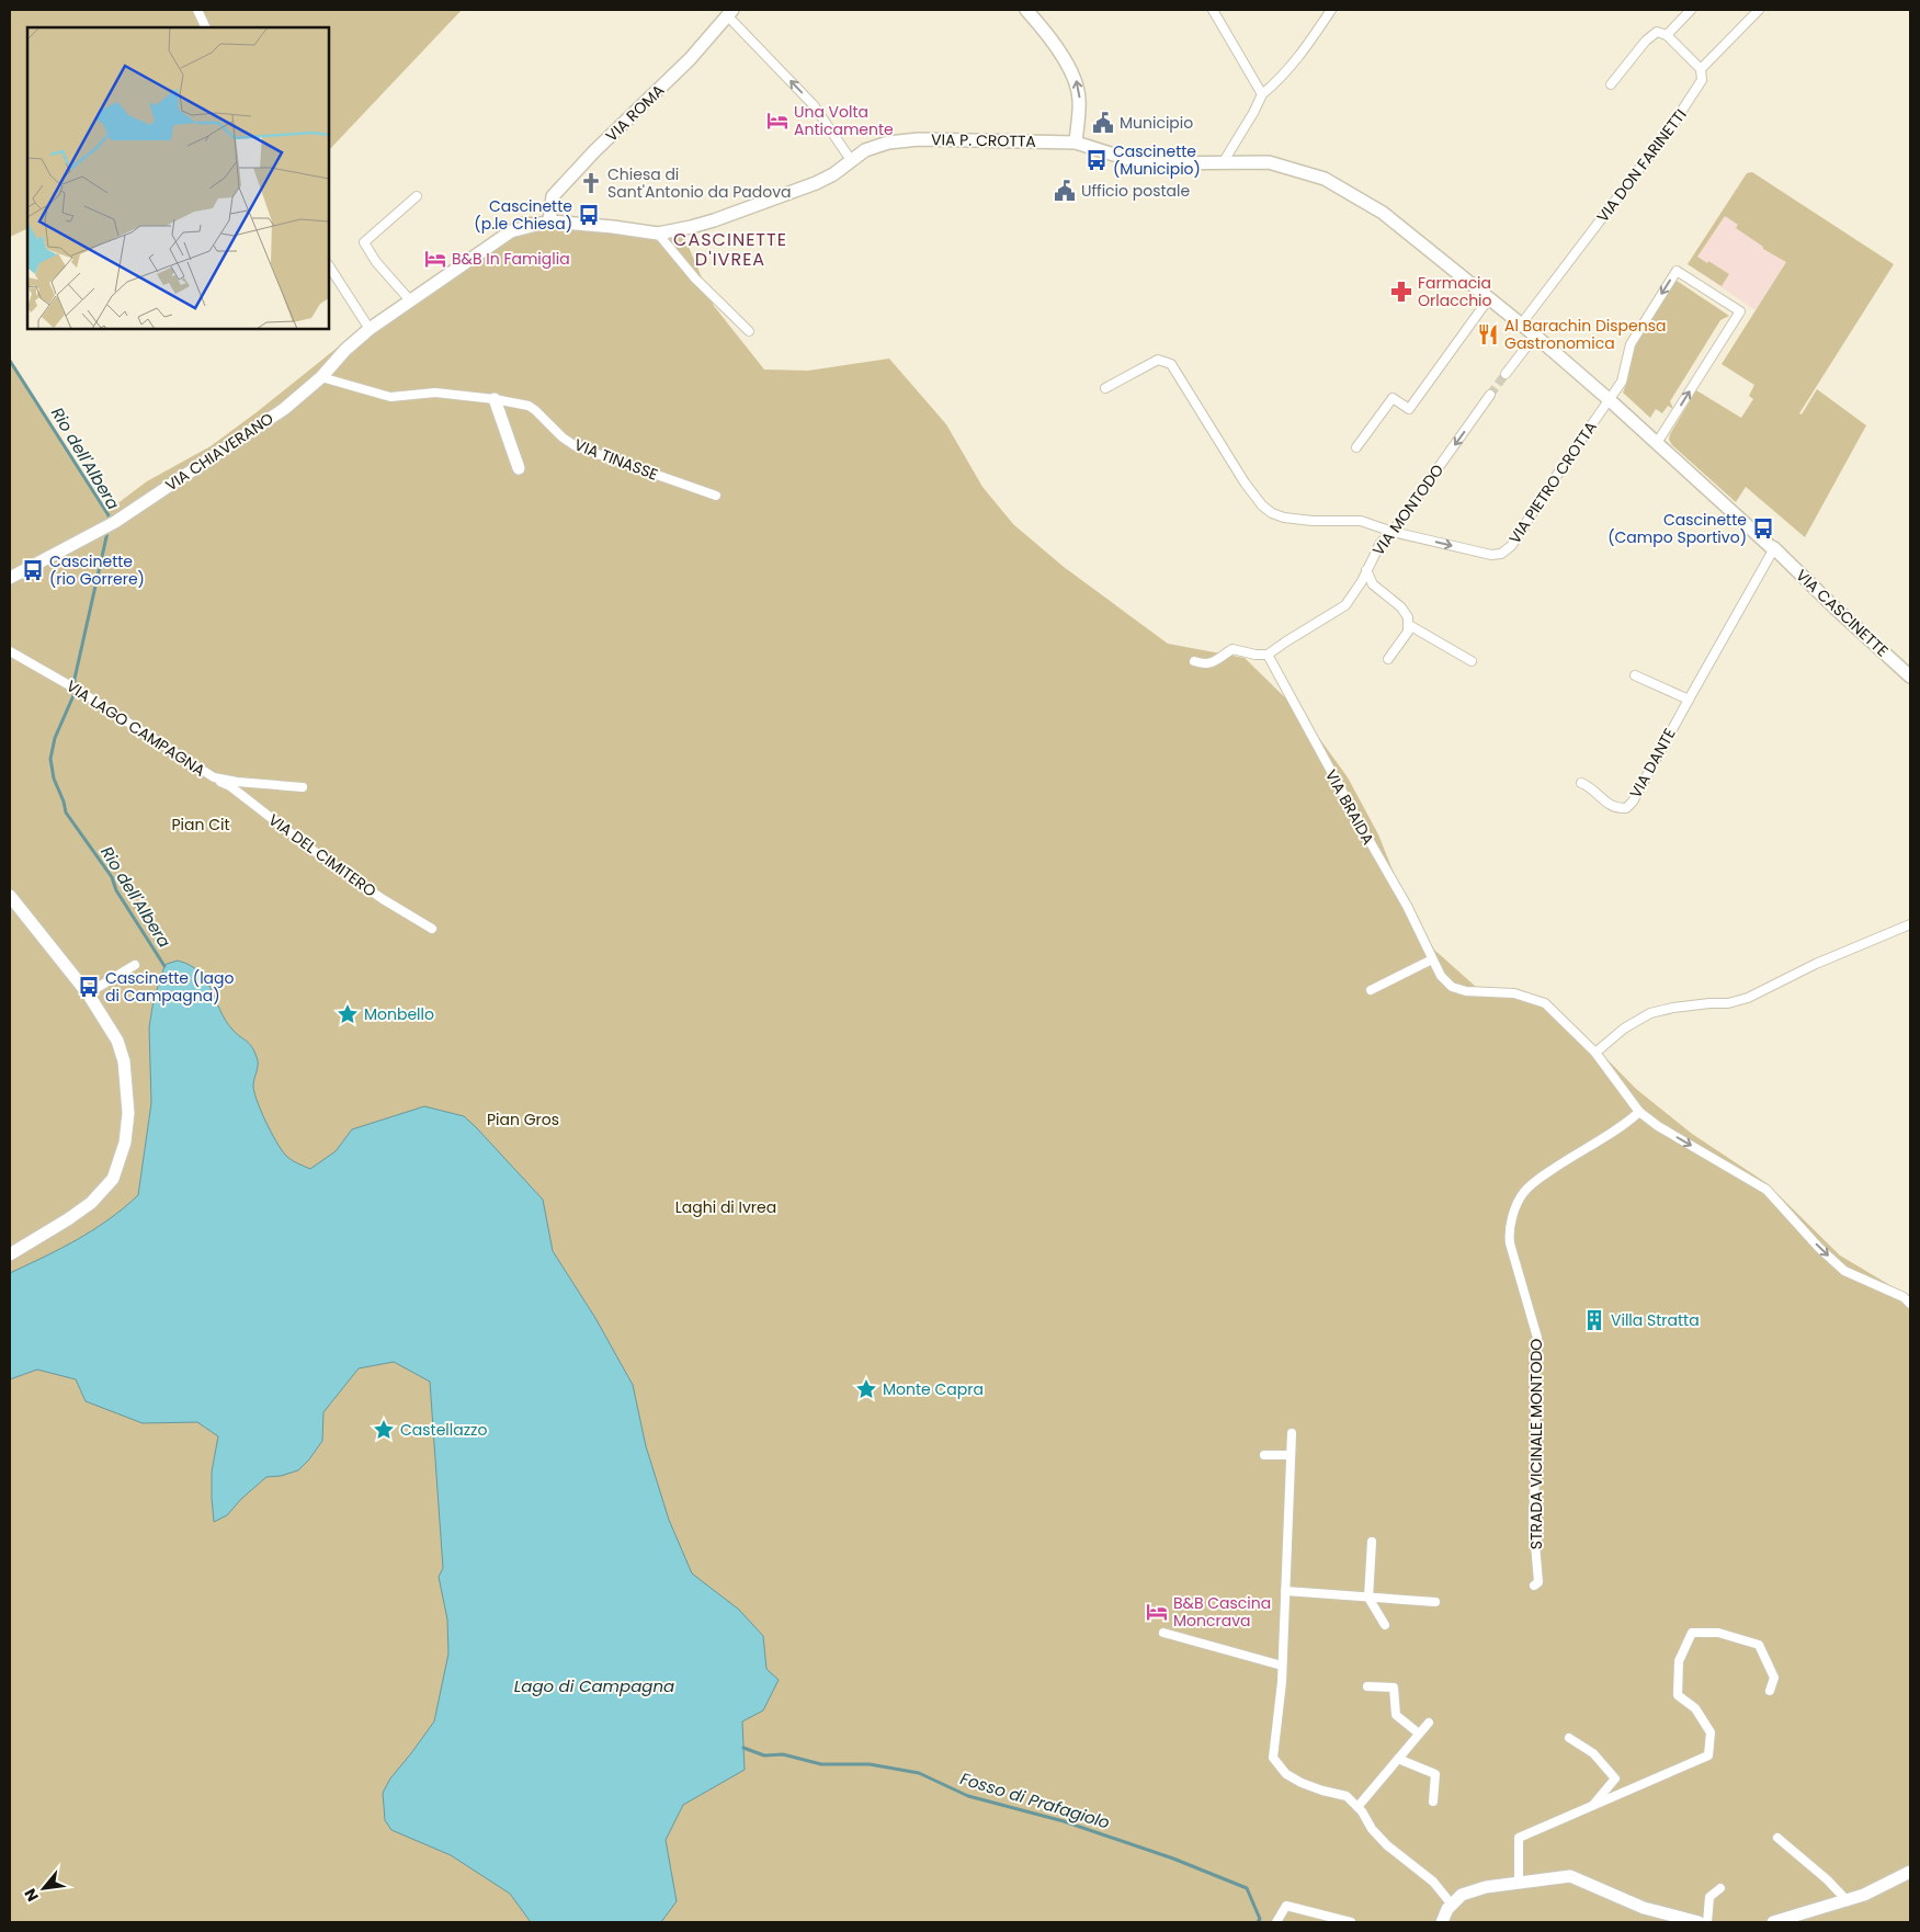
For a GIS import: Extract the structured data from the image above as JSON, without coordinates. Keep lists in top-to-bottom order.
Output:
{
  "streets": {
    "street": [
      "VIA ROMA",
      "VIA P. CROTTA",
      "VIA DON FARINETTI",
      "VIA CHIAVERANO",
      "VIA TINASSE",
      "VIA PIETRO CROTTA",
      "VIA MONTODO",
      "VIA CASCINETTE",
      "VIA LAGO CAMPAGNA",
      "VIA DANTE",
      "VIA BRAIDA",
      "VIA DEL CIMITERO",
      "STRADA VICINALE MONTODO"
    ]
  },
  "crossings": [
    ["VIA ROMA", "VIA P. CROTTA"],
    ["VIA ROMA", "VIA CHIAVERANO"],
    ["VIA P. CROTTA", "VIA CHIAVERANO"],
    ["VIA CHIAVERANO", "VIA TINASSE"],
    ["VIA PIETRO CROTTA", "VIA MONTODO"],
    ["VIA MONTODO", "VIA BRAIDA"],
    ["VIA CASCINETTE", "VIA DANTE"],
    ["VIA LAGO CAMPAGNA", "VIA DEL CIMITERO"],
    ["VIA BRAIDA", "STRADA VICINALE MONTODO"]
  ],
  "districts": ["CASCINETTE D'IVREA"],
  "water": ["Rio dell'Albera", "Lago di Campagna", "Fosso di Prafagiolo"],
  "parks": ["Pian Cit", "Pian Gros", "Laghi di Ivrea"],
  "places": {
    "hotel": ["Una Volta Anticamente", "B&B In Famiglia", "B&B Cascina Moncrava"],
    "public building": ["Municipio", "Ufficio postale"],
    "bus stop": [
      "Cascinette (Municipio)",
      "Cascinette (p.le Chiesa)",
      "Cascinette (Campo Sportivo)",
      "Cascinette (rio Gorrere)",
      "Cascinette (lago di Campagna)"
    ],
    "church": ["Chiesa di Sant'Antonio da Padova"],
    "pharmacy": ["Farmacia Orlacchio"],
    "restaurant": ["Al Barachin Dispensa Gastronomica"],
    "place": ["Monbello", "Monte Capra", "Castellazzo"],
    "building": ["Villa Stratta"]
  },
  "north": "bottom left"
}
